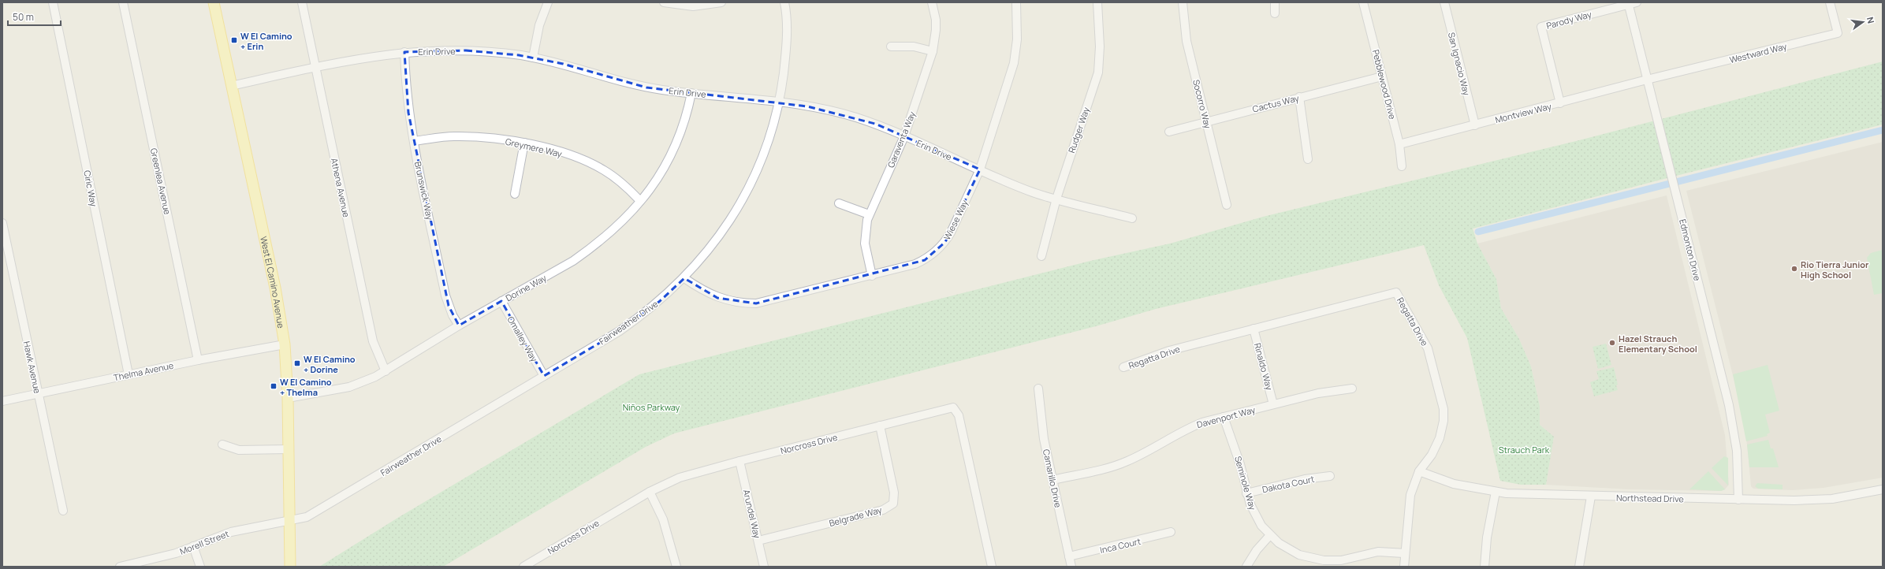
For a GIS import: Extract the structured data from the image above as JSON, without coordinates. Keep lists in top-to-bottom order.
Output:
{
  "streets": {
    "main road": ["West El Camino Avenue"],
    "street": [
      "Parody Way",
      "Erin Drive",
      "Westward Way",
      "San Ignacio Way",
      "Pebblewood Drive",
      "Cactus Way",
      "Socorro Way",
      "Montview Way",
      "Rudger Way",
      "Garaventa Way",
      "Greymere Way",
      "Greenlea Avenue",
      "Athena Avenue",
      "Ciric Way",
      "Brunswick Way",
      "Wiese Way",
      "Edmonton Drive",
      "Dorine Way",
      "Regatta Drive",
      "Fairweather Drive",
      "Omalley Way",
      "Rinaldo Way",
      "Hawk Avenue",
      "Thelma Avenue",
      "Davenport Way",
      "Norcross Drive",
      "Camarillo Drive",
      "Seminole Way",
      "Dakota Court",
      "Northstead Drive",
      "Arundel Way",
      "Belgrade Way",
      "Morell Street",
      "Inca Court"
    ]
  },
  "crossings": [
    ["Parody Way", "Montview Way"],
    ["Parody Way", "Edmonton Drive"],
    ["Erin Drive", "Rudger Way"],
    ["Erin Drive", "Garaventa Way"],
    ["Erin Drive", "Athena Avenue"],
    ["Erin Drive", "Brunswick Way"],
    ["Erin Drive", "Wiese Way"],
    ["Erin Drive", "West El Camino Avenue"],
    ["Erin Drive", "Dorine Way"],
    ["Erin Drive", "Fairweather Drive"],
    ["Westward Way", "Montview Way"],
    ["Westward Way", "Edmonton Drive"],
    ["San Ignacio Way", "Montview Way"],
    ["Pebblewood Drive", "Cactus Way"],
    ["Pebblewood Drive", "Montview Way"],
    ["Cactus Way", "Socorro Way"],
    ["Montview Way", "Edmonton Drive"],
    ["Garaventa Way", "Wiese Way"],
    ["Greymere Way", "Brunswick Way"],
    ["Greymere Way", "Dorine Way"],
    ["Greenlea Avenue", "Thelma Avenue"],
    ["Athena Avenue", "Dorine Way"],
    ["Ciric Way", "Thelma Avenue"],
    ["Brunswick Way", "Dorine Way"],
    ["Wiese Way", "Fairweather Drive"],
    ["Edmonton Drive", "Northstead Drive"],
    ["West El Camino Avenue", "Dorine Way"],
    ["West El Camino Avenue", "Fairweather Drive"],
    ["West El Camino Avenue", "Thelma Avenue"],
    ["West El Camino Avenue", "Morell Street"],
    ["Dorine Way", "Omalley Way"],
    ["Regatta Drive", "Rinaldo Way"],
    ["Regatta Drive", "Seminole Way"],
    ["Regatta Drive", "Northstead Drive"],
    ["Fairweather Drive", "Omalley Way"],
    ["Fairweather Drive", "Morell Street"],
    ["Rinaldo Way", "Davenport Way"],
    ["Hawk Avenue", "Thelma Avenue"],
    ["Davenport Way", "Camarillo Drive"],
    ["Davenport Way", "Seminole Way"],
    ["Norcross Drive", "Arundel Way"],
    ["Norcross Drive", "Belgrade Way"],
    ["Camarillo Drive", "Inca Court"],
    ["Seminole Way", "Dakota Court"],
    ["Arundel Way", "Belgrade Way"]
  ],
  "parks": ["Niños Parkway", "Strauch Park"],
  "places": {
    "transit": ["W El Camino + Erin", "W El Camino + Dorine", "W El Camino + Thelma"],
    "other": ["Rio Tierra Junior High School", "Hazel Strauch Elementary School"]
  },
  "scale_bar": "50 m",
  "north": "right"
}
